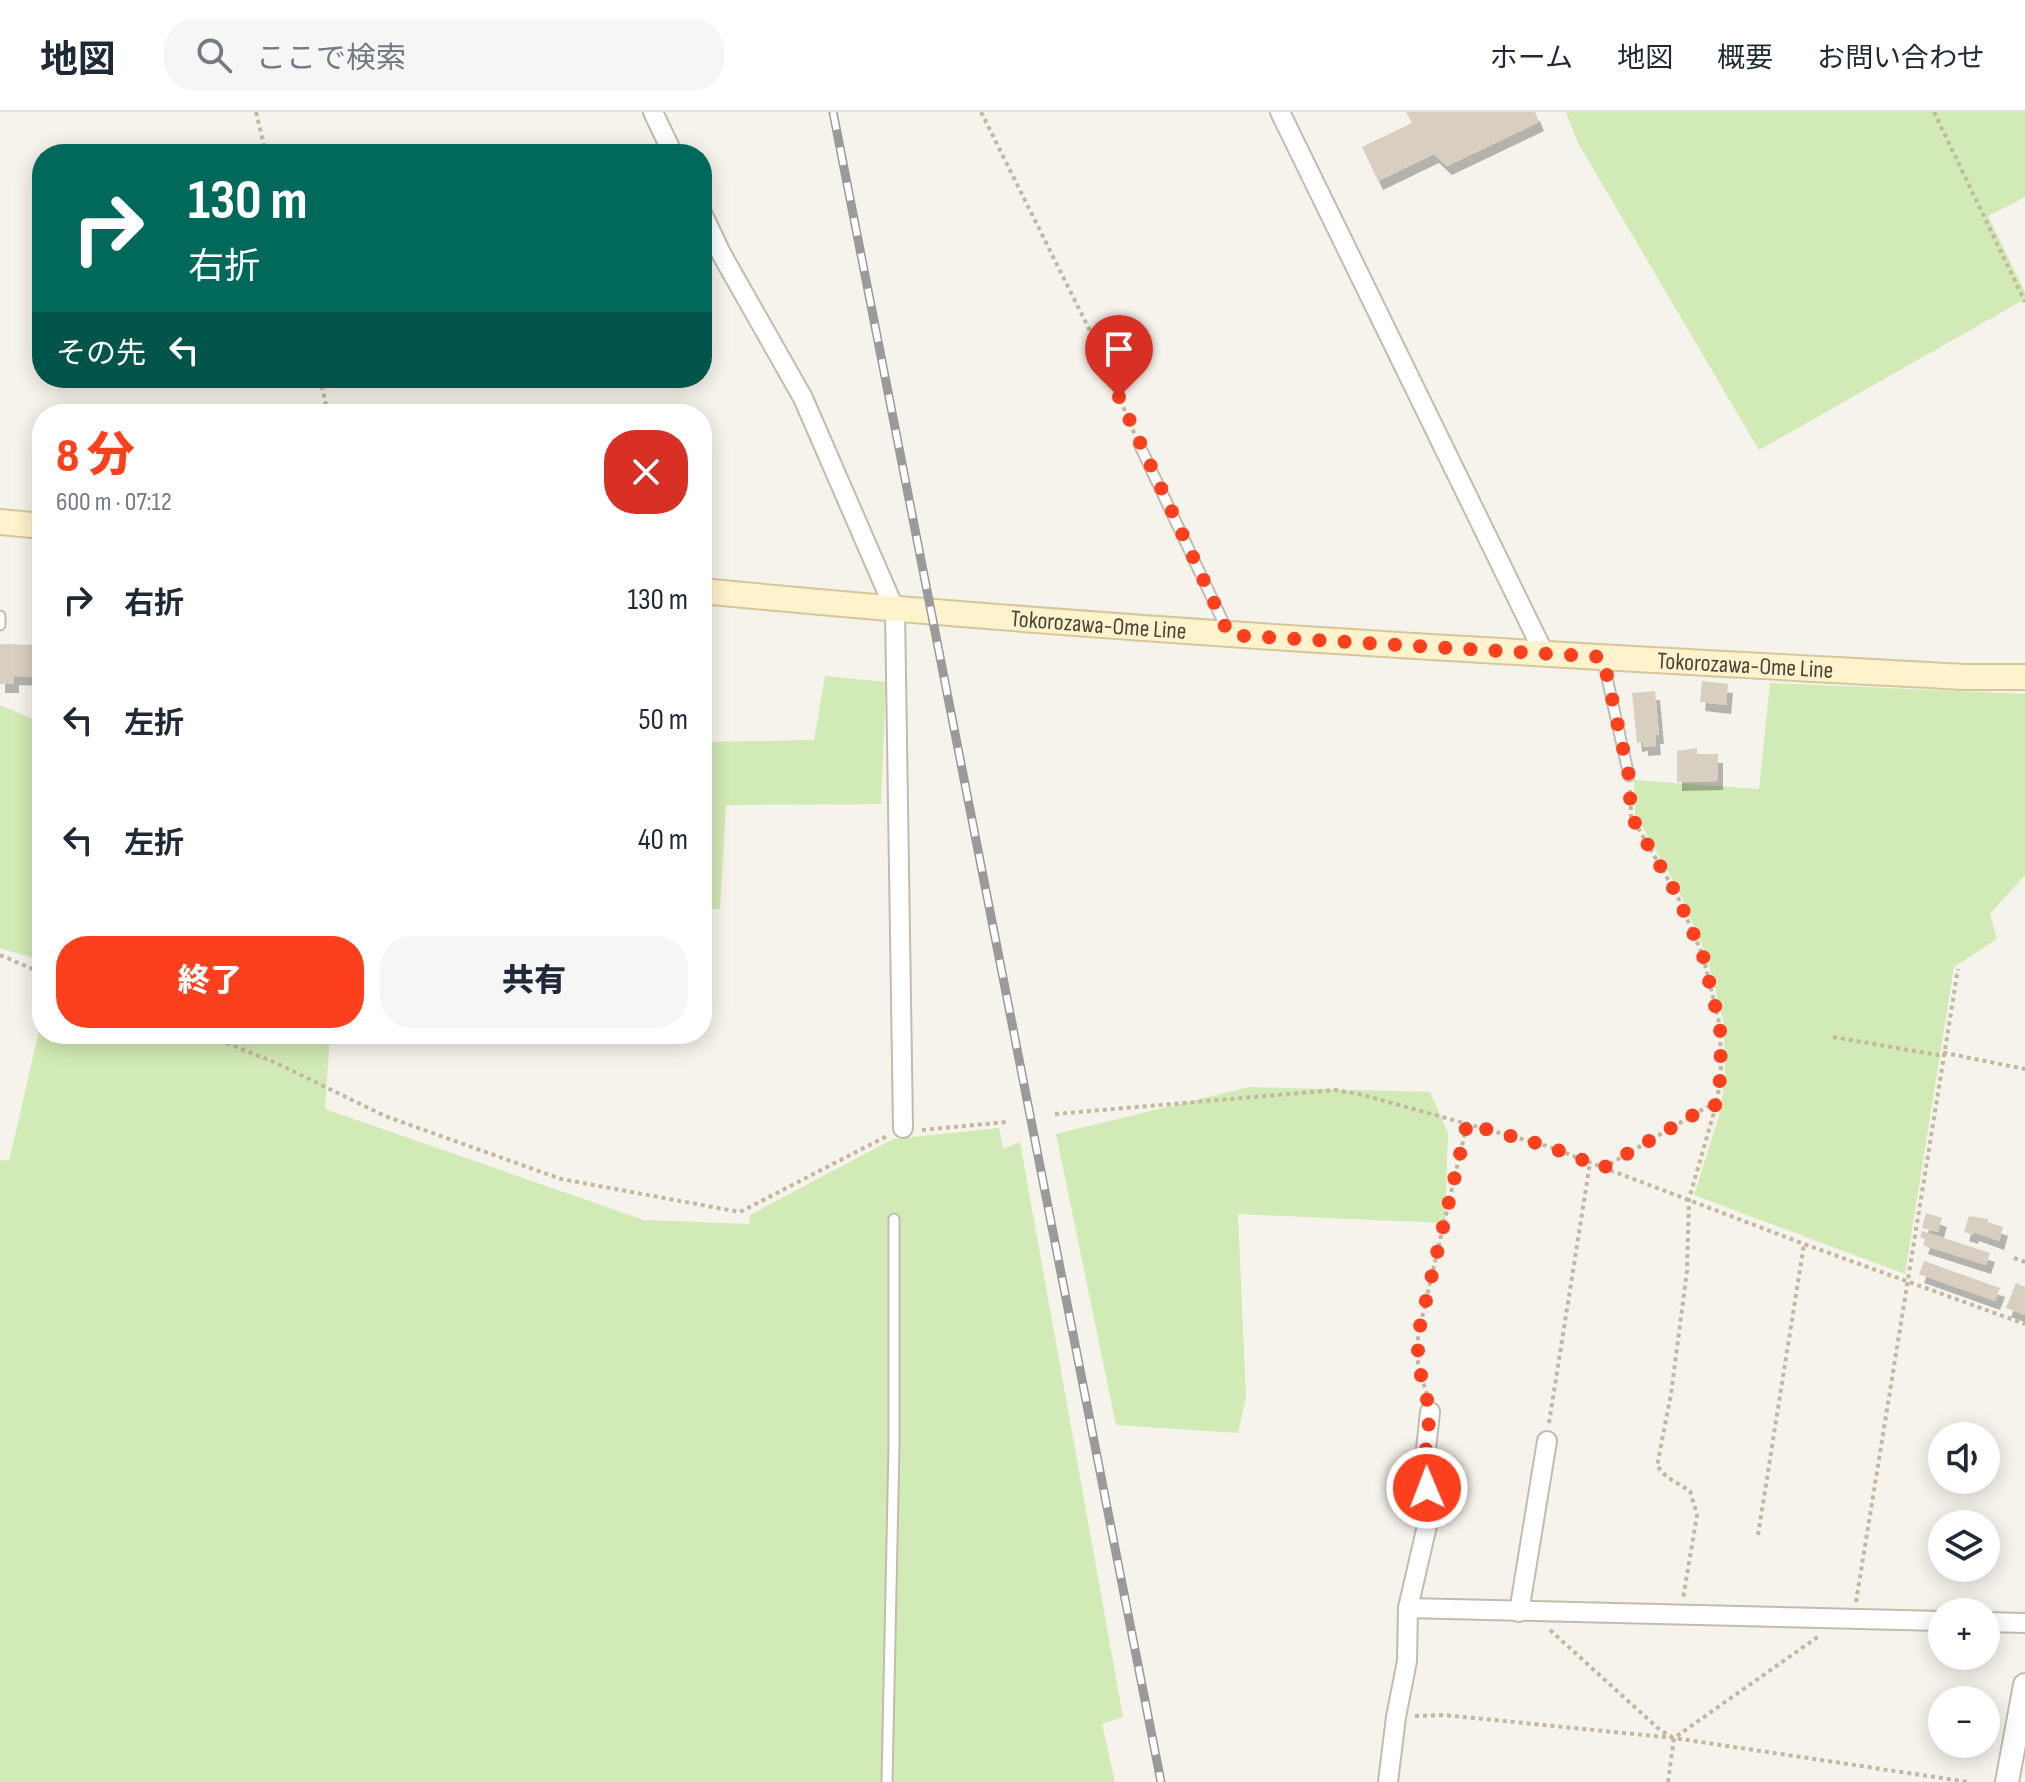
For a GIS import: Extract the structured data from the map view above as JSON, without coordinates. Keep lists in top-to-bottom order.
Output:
{
  "streets": {
    "main road": ["Tokorozawa-Ome Line"]
  },
  "page": {
    "header": "地図",
    "search": "ここで検索",
    "nav": [
      "ホーム",
      "地図",
      "概要",
      "お問い合わせ"
    ],
    "turn": ["130 m", "右折"],
    "then": "その先",
    "heading": ["8 分", "600 m · 07:12"],
    "list": [
      {
        "name": "右折",
        "value": "130 m"
      },
      {
        "name": "左折",
        "value": "50 m"
      },
      {
        "name": "左折",
        "value": "40 m"
      }
    ],
    "buttons": ["終了", "共有"],
    "map_buttons": ["+", "−"]
  }
}
